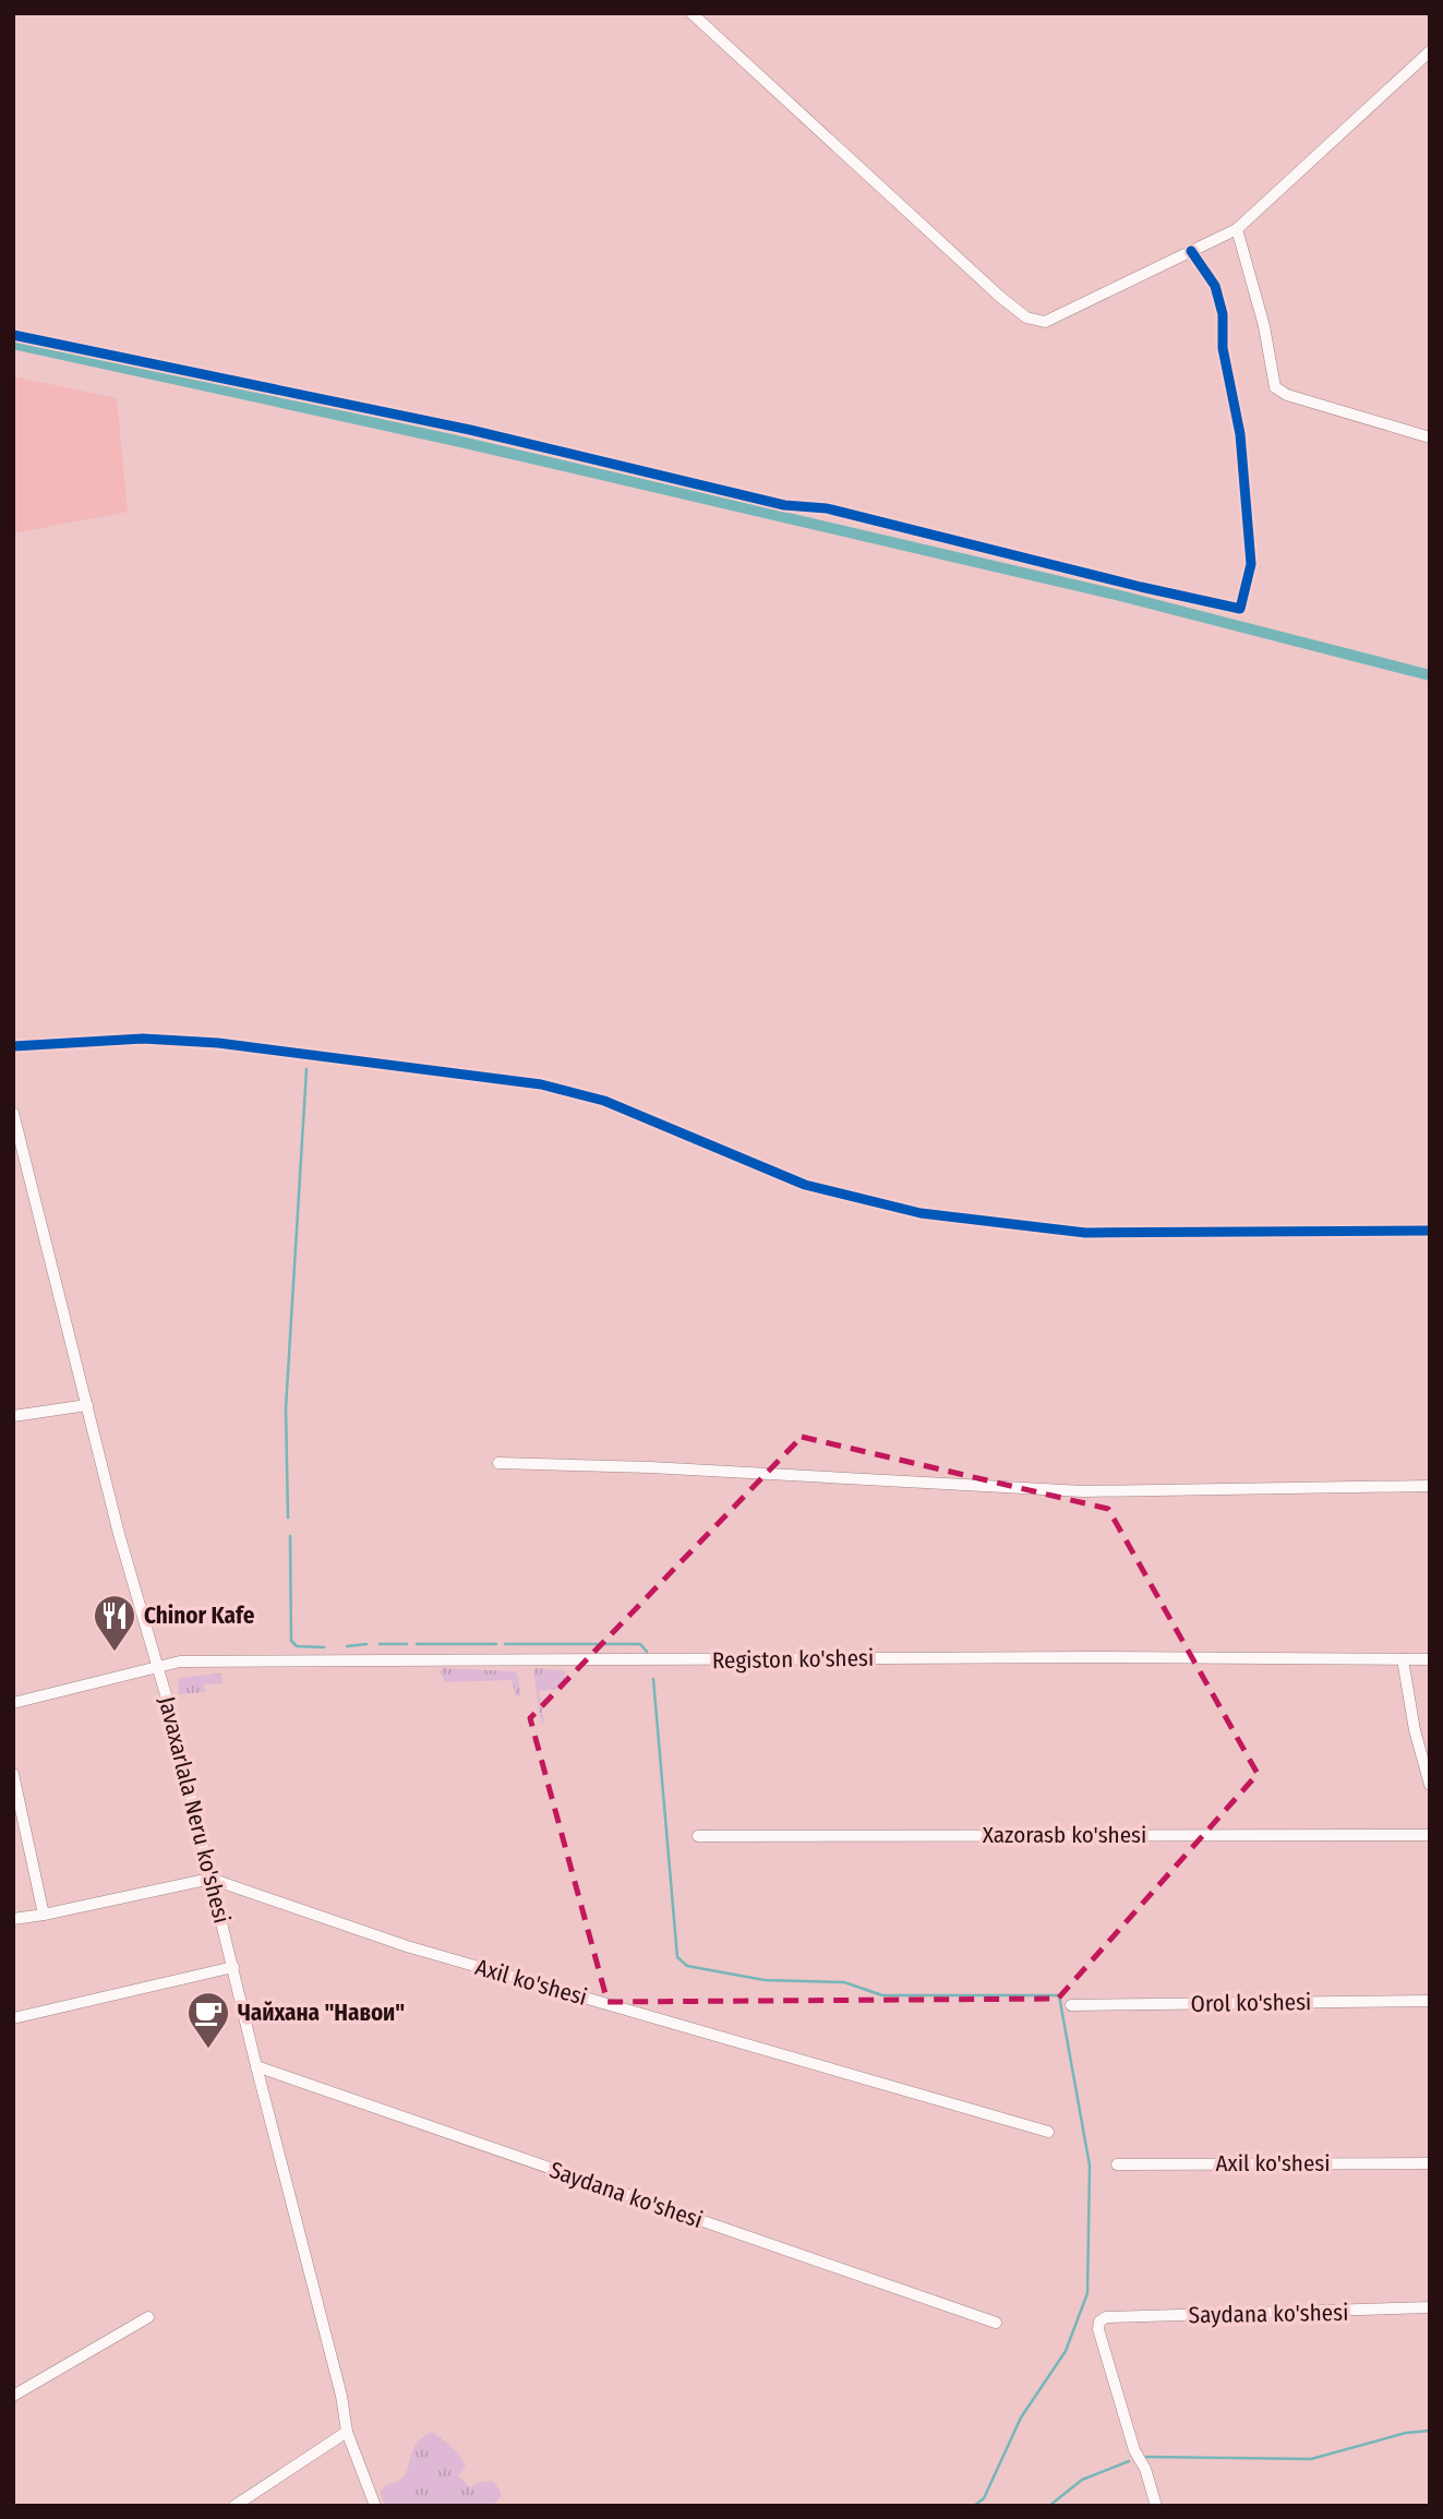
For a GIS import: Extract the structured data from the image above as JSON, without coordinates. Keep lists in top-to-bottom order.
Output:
{
  "streets": {
    "street": [
      "Registon ko'shesi",
      "Javaxarlala Neru ko'shesi",
      "Xazorasb ko'shesi",
      "Axil ko'shesi",
      "Orol ko'shesi",
      "Saydana ko'shesi"
    ]
  },
  "crossings": [
    ["Registon ko'shesi", "Javaxarlala Neru ko'shesi"],
    ["Javaxarlala Neru ko'shesi", "Axil ko'shesi"],
    ["Javaxarlala Neru ko'shesi", "Saydana ko'shesi"]
  ],
  "places": {
    "restaurant": ["Chinor Kafe"],
    "cafe": ["Чайхана \"Навои\""]
  }
}
